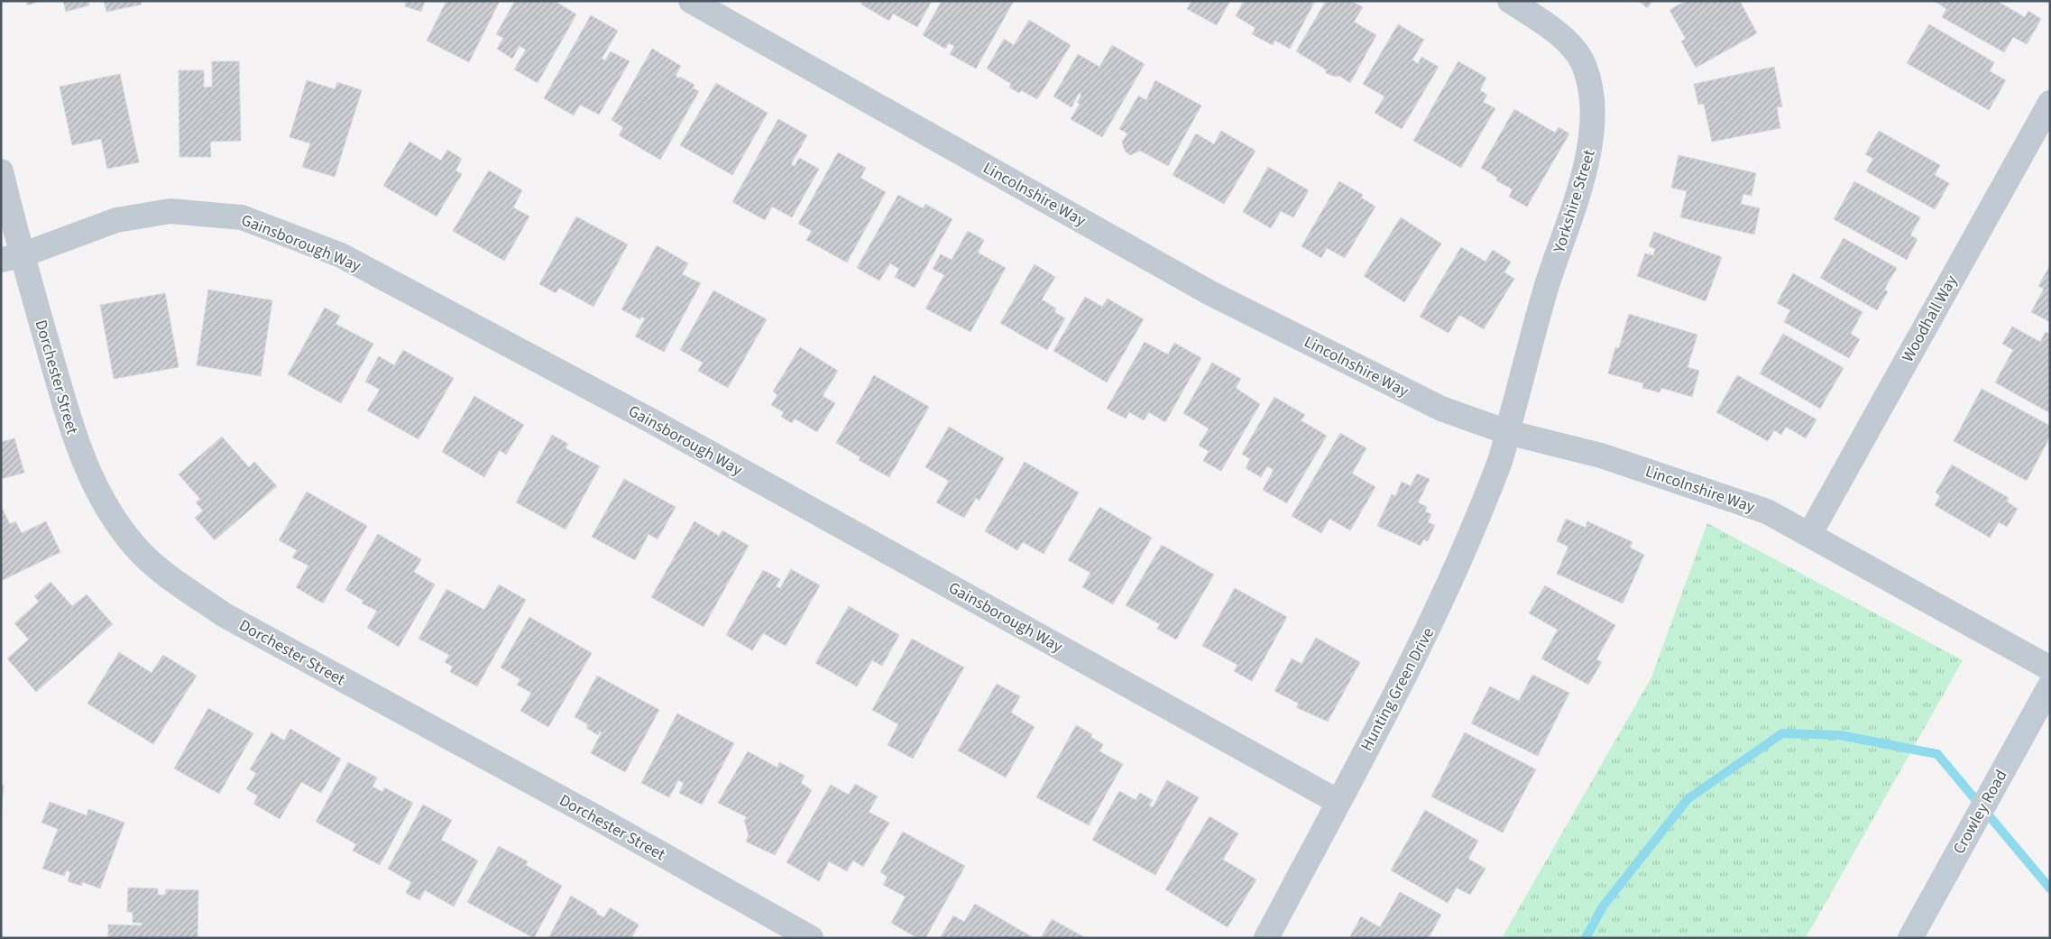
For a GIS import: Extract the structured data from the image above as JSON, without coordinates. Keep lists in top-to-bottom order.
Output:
{
  "streets": {
    "main road": ["Crowley Road"],
    "street": [
      "Lincolnshire Way",
      "Yorkshire Street",
      "Gainsborough Way",
      "Woodhall Way",
      "Dorchester Street",
      "Hunting Green Drive"
    ]
  },
  "crossings": [
    ["Lincolnshire Way", "Yorkshire Street"],
    ["Lincolnshire Way", "Woodhall Way"],
    ["Lincolnshire Way", "Hunting Green Drive"],
    ["Yorkshire Street", "Hunting Green Drive"],
    ["Gainsborough Way", "Dorchester Street"],
    ["Gainsborough Way", "Hunting Green Drive"]
  ]
}
